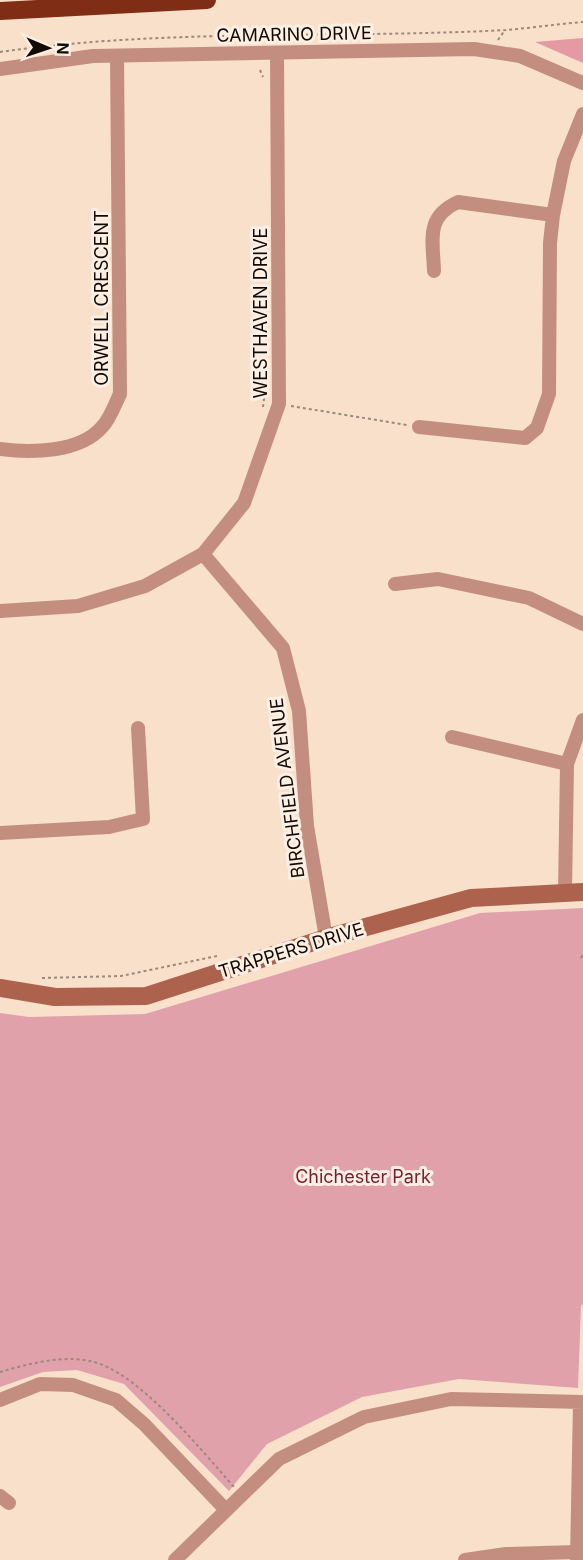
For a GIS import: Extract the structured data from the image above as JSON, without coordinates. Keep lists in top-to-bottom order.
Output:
{
  "streets": {
    "main road": ["TRAPPERS DRIVE"],
    "street": [
      "CAMARINO DRIVE",
      "ORWELL CRESCENT",
      "WESTHAVEN DRIVE",
      "BIRCHFIELD AVENUE"
    ]
  },
  "crossings": [
    ["CAMARINO DRIVE", "ORWELL CRESCENT"],
    ["CAMARINO DRIVE", "WESTHAVEN DRIVE"],
    ["WESTHAVEN DRIVE", "BIRCHFIELD AVENUE"],
    ["BIRCHFIELD AVENUE", "TRAPPERS DRIVE"]
  ],
  "parks": ["Chichester Park"],
  "north": "right"
}
